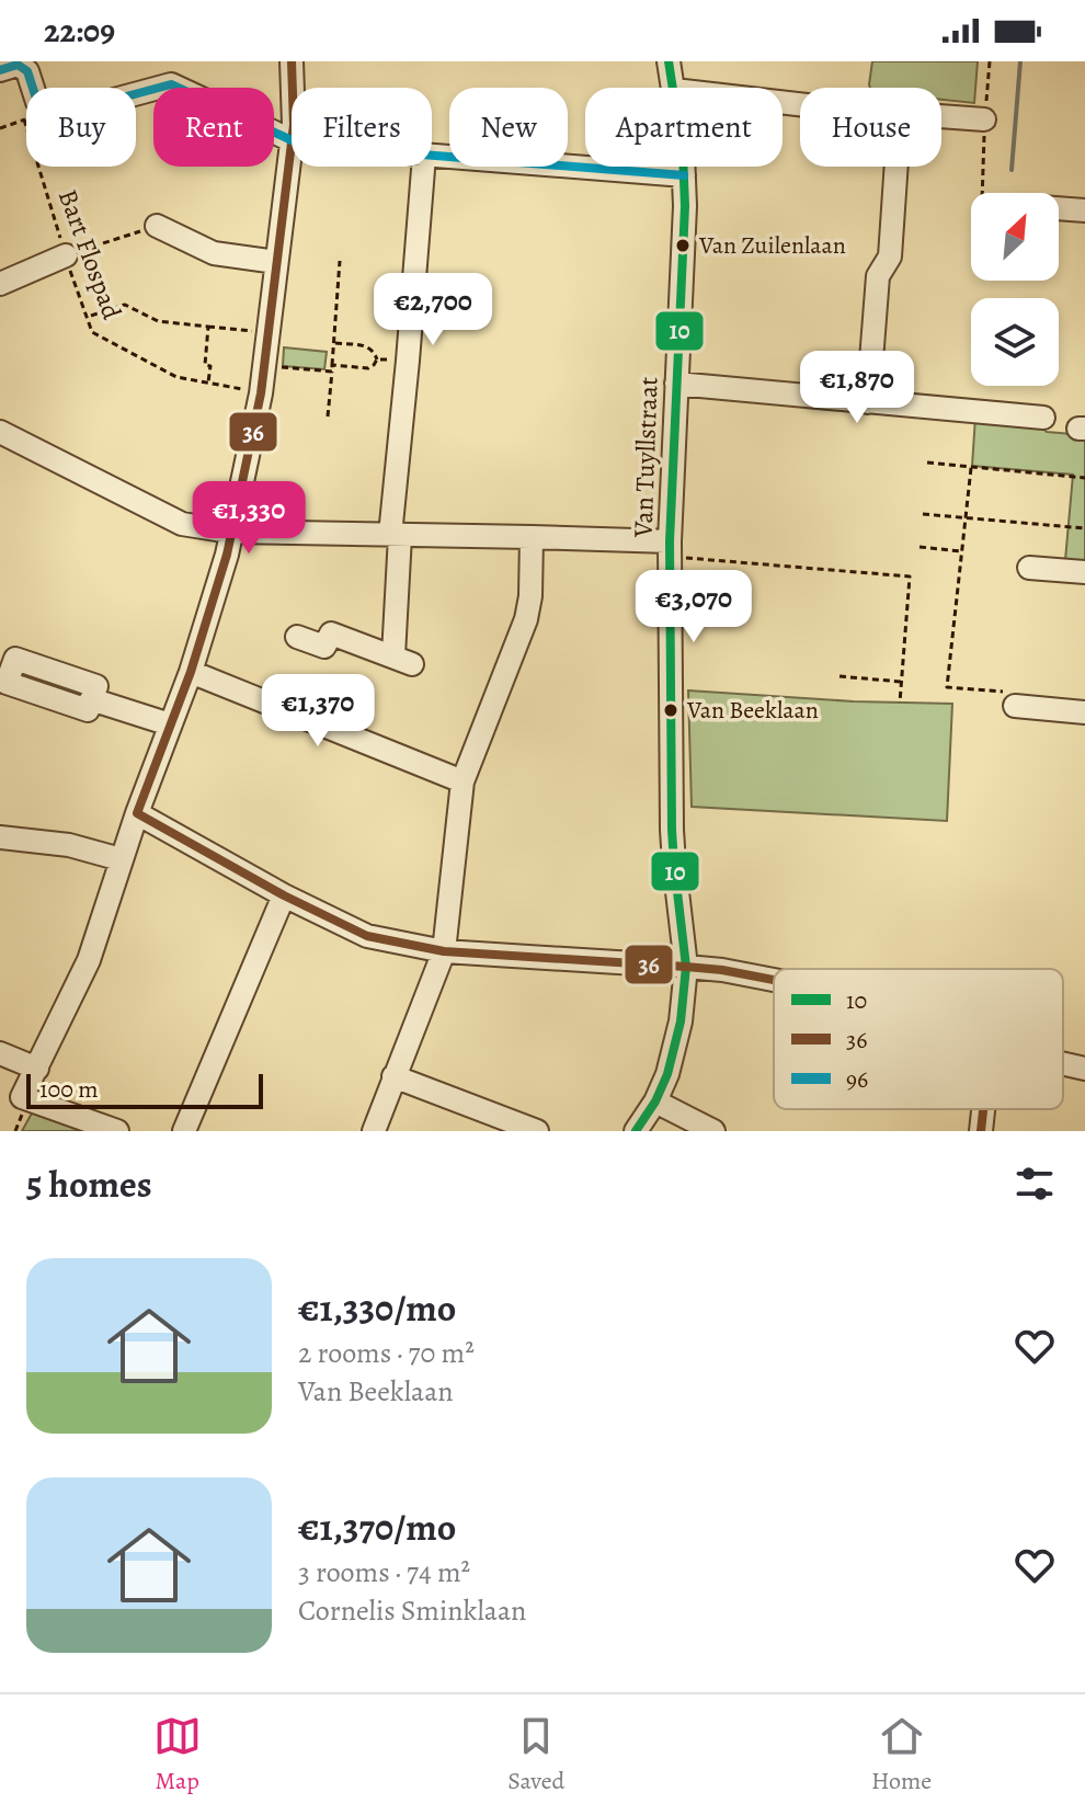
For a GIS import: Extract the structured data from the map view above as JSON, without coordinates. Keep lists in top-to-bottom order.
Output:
{
  "streets": {
    "street": ["Van Tuyllstraat"],
    "path": ["Bart Flospad"]
  },
  "places": ["Van Zuilenlaan", "Van Beeklaan"],
  "lines": ["transit line 10", "transit line 36", "transit line 96"],
  "legend": ["10", "36", "96"],
  "scale_bar": "100 m",
  "north": "top right",
  "page": {
    "status": "22:09",
    "chip": [
      "Buy",
      "Rent",
      "Filters",
      "New",
      "Apartment",
      "House"
    ],
    "price": [
      "€2,700",
      "€1,870",
      "€1,330",
      "€3,070",
      "€1,370"
    ],
    "scale": "100 m",
    "heading": "5 homes",
    "list": [
      {
        "name": "€1,330/mo",
        "note": "2 rooms · 70 m² · Van Beeklaan"
      },
      {
        "name": "€1,370/mo",
        "note": "3 rooms · 74 m² · Cornelis Sminklaan"
      }
    ],
    "tabs": ["Map", "Saved", "Home"]
  }
}
